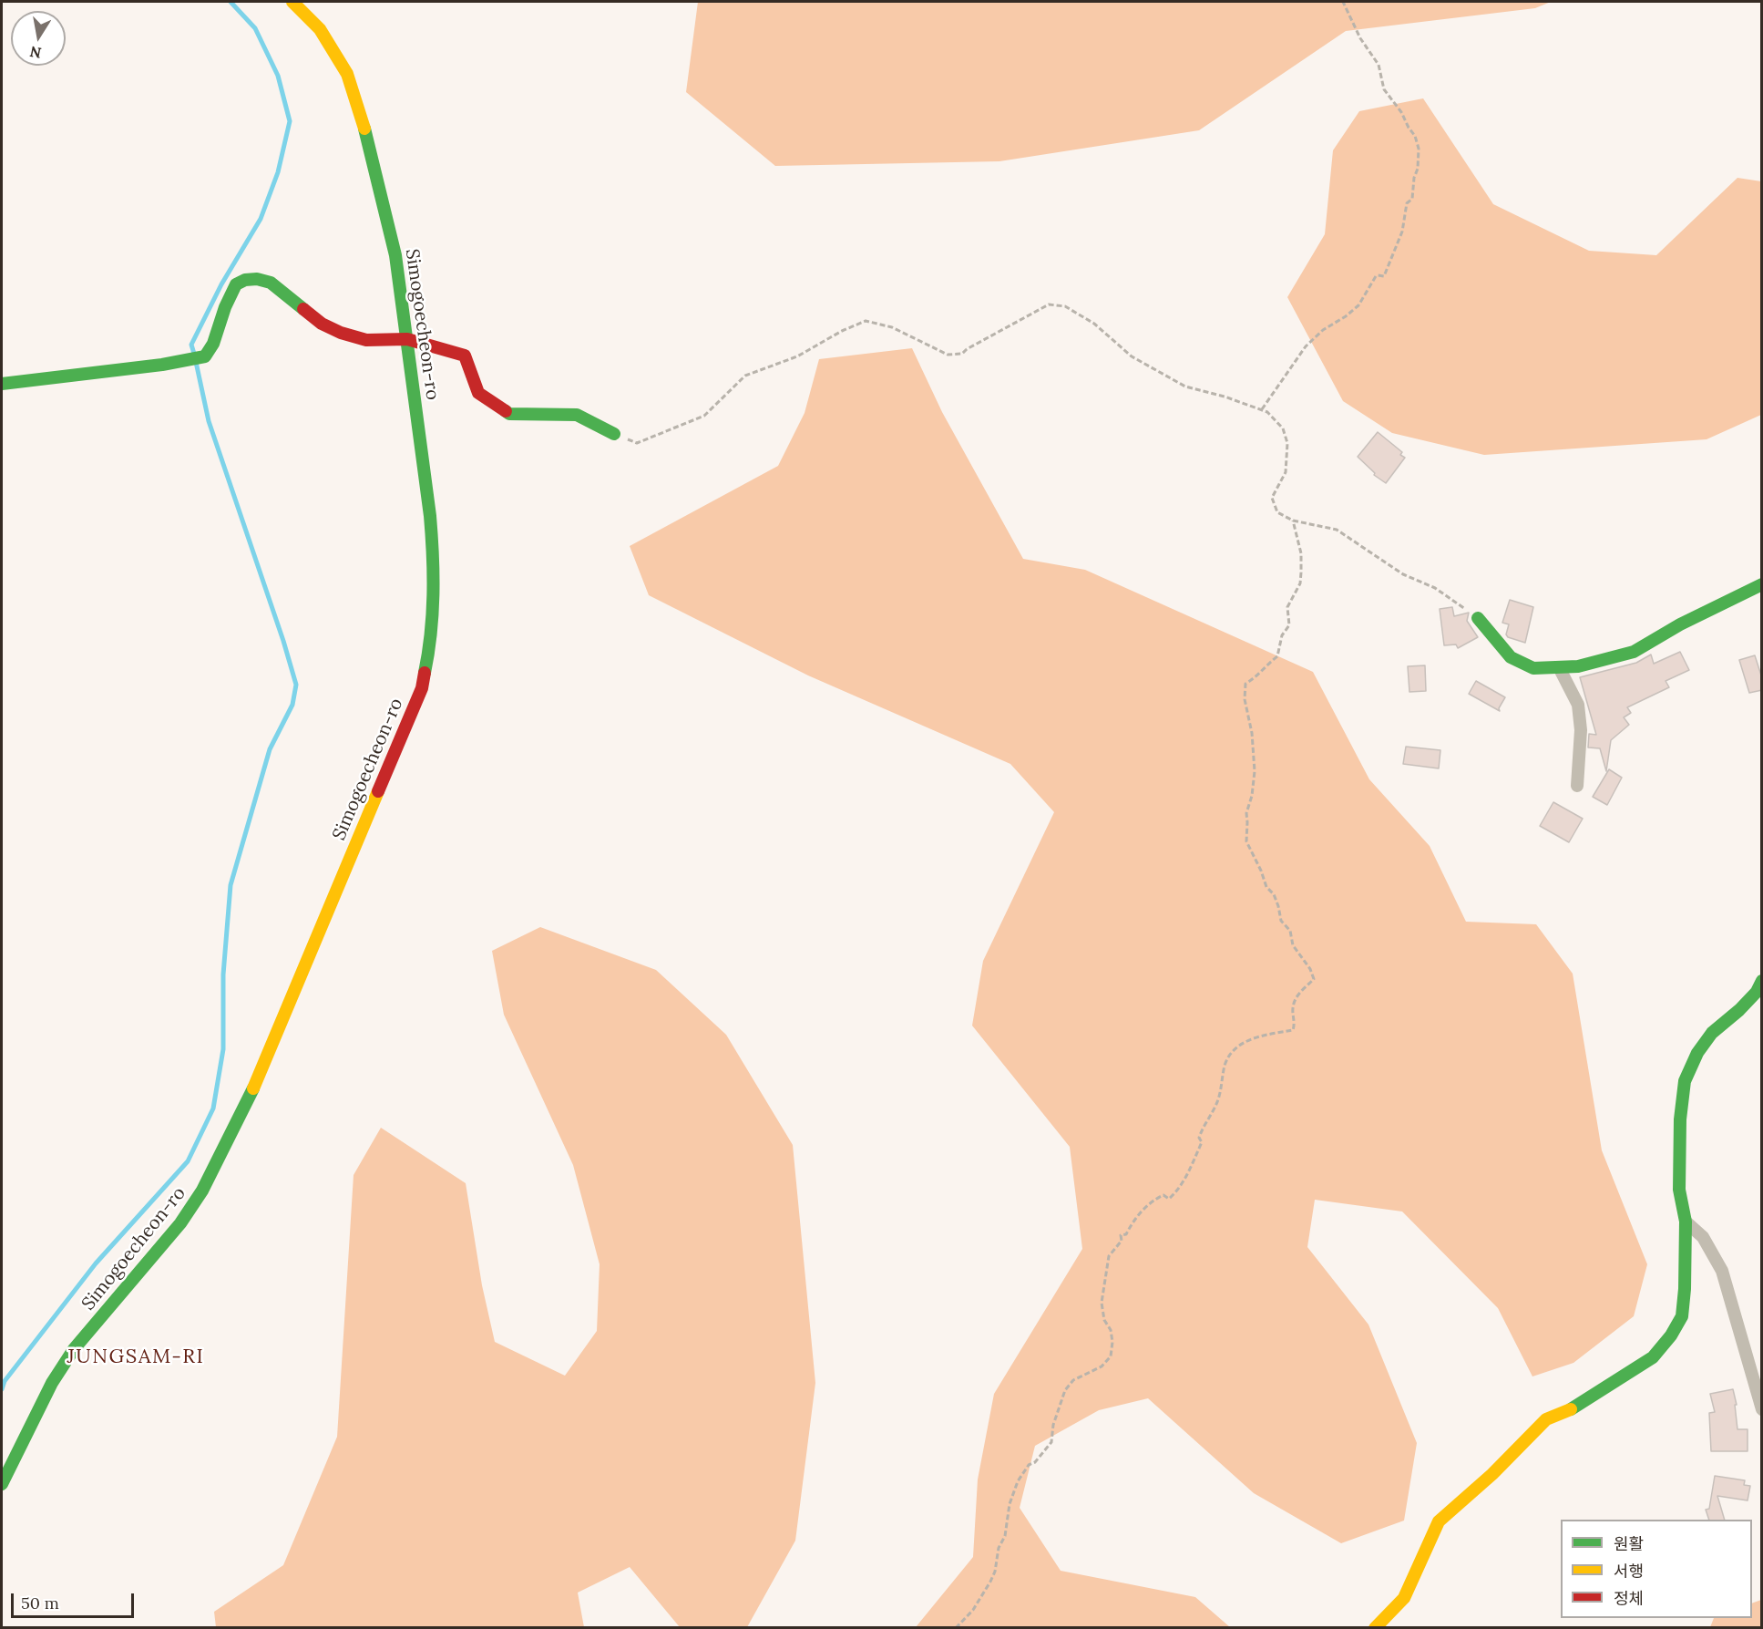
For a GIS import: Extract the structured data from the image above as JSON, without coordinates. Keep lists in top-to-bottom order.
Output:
{
  "streets": {
    "street": ["Simogoecheon-ro"]
  },
  "districts": ["JUNGSAM-RI"],
  "legend": ["원활", "서행", "정체"],
  "scale_bar": "50 m",
  "north": "bottom"
}
